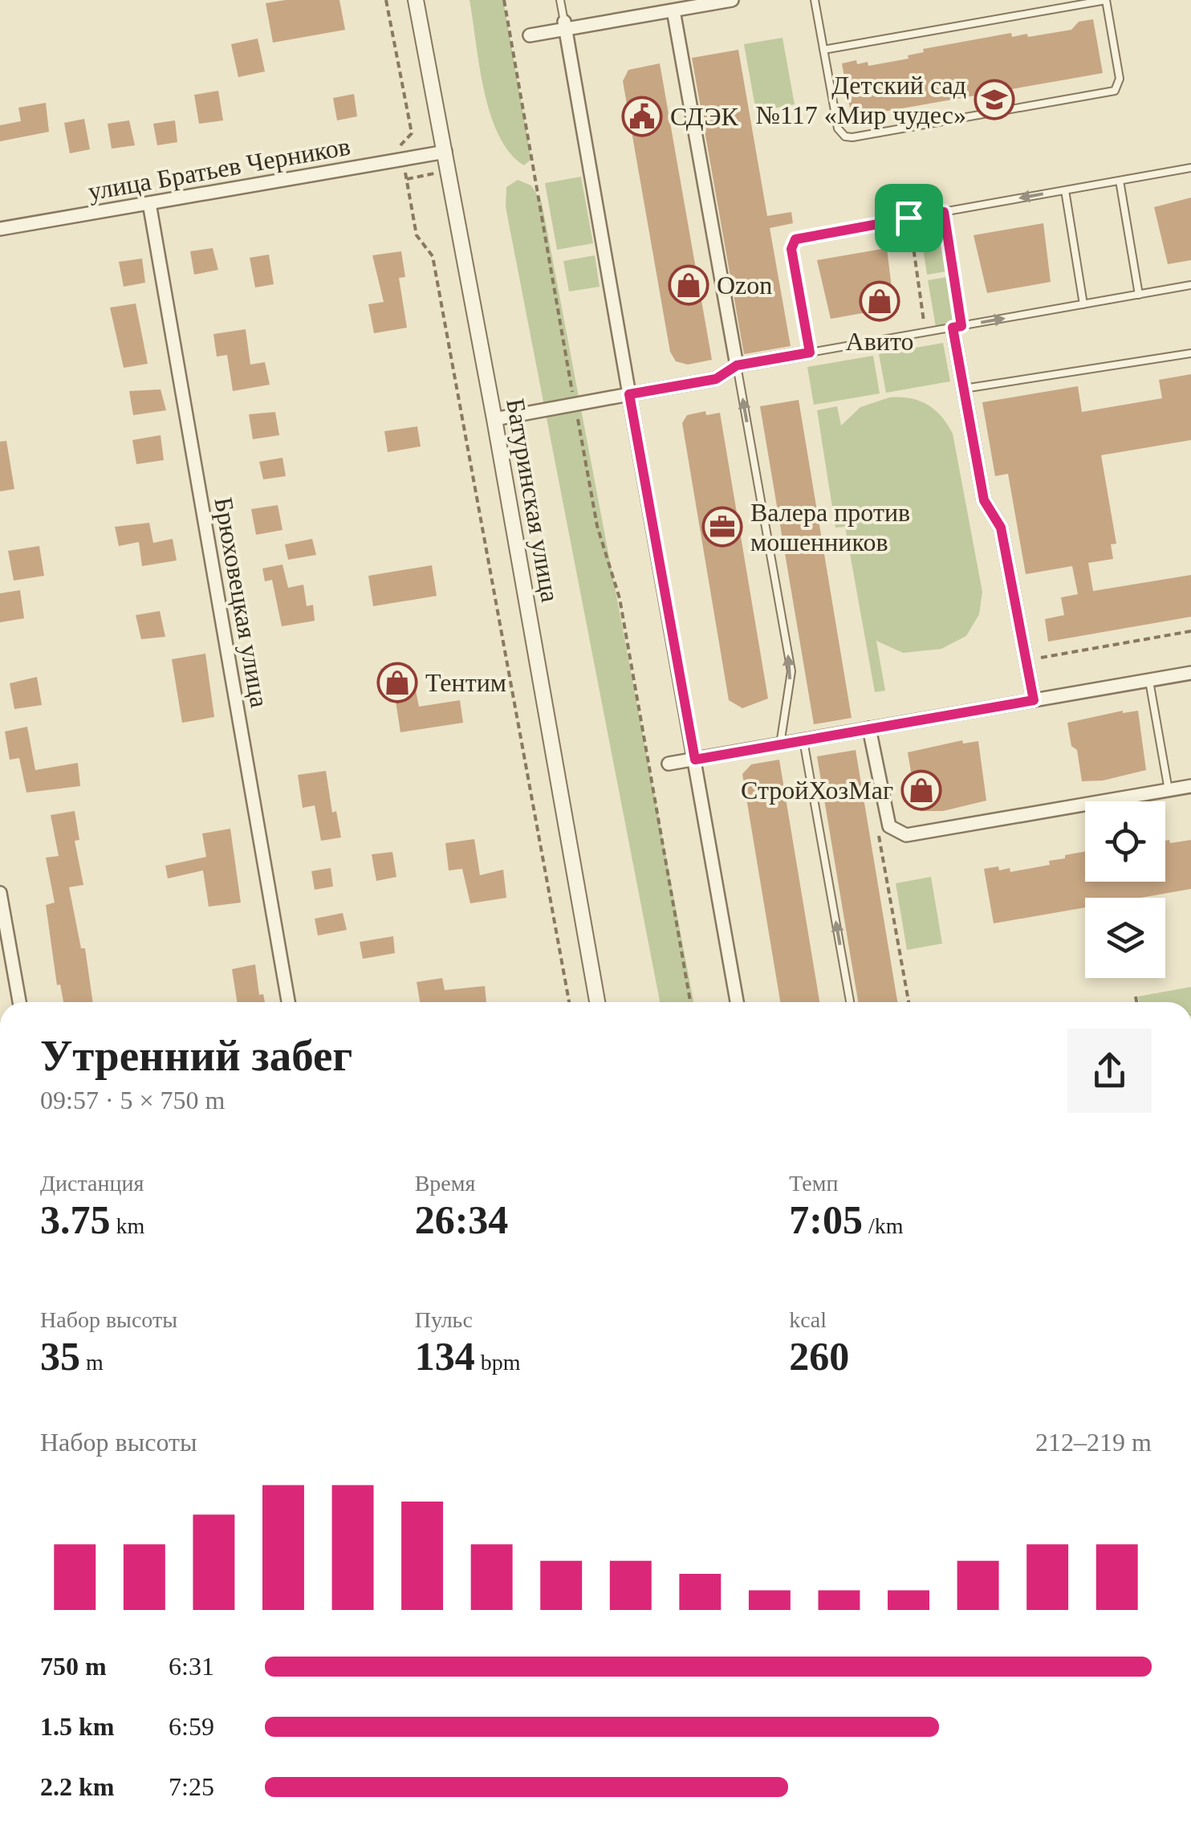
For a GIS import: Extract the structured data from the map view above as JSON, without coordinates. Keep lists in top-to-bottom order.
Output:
{
  "streets": {
    "street": ["улица Братьев Черников", "Батуринская улица", "Брюховецкая улица"]
  },
  "crossings": [
    ["улица Братьев Черников", "Батуринская улица"],
    ["улица Братьев Черников", "Брюховецкая улица"]
  ],
  "places": {
    "school or university": ["Детский сад №117 «Мир чудес»"],
    "public building": ["СДЭК"],
    "shop": [
      "Ozon",
      "Авито",
      "Тентим",
      "СтройХозМаг"
    ],
    "office": ["Валера против мошенников"]
  },
  "page": {
    "heading": ["Утренний забег", "09:57 · 5 × 750 m"],
    "stats": [
      ["Дистанция", "3.75 km"],
      ["Время", "26:34"],
      ["Темп", "7:05 /km"],
      ["Набор высоты", "35 m"],
      ["Пульс", "134 bpm"],
      ["kcal", "260"]
    ],
    "chart": ["Набор высоты", "212–219 m"],
    "list": [
      {
        "name": "750 m",
        "note": "6:31"
      },
      {
        "name": "1.5 km",
        "note": "6:59"
      },
      {
        "name": "2.2 km",
        "note": "7:25"
      }
    ]
  }
}
